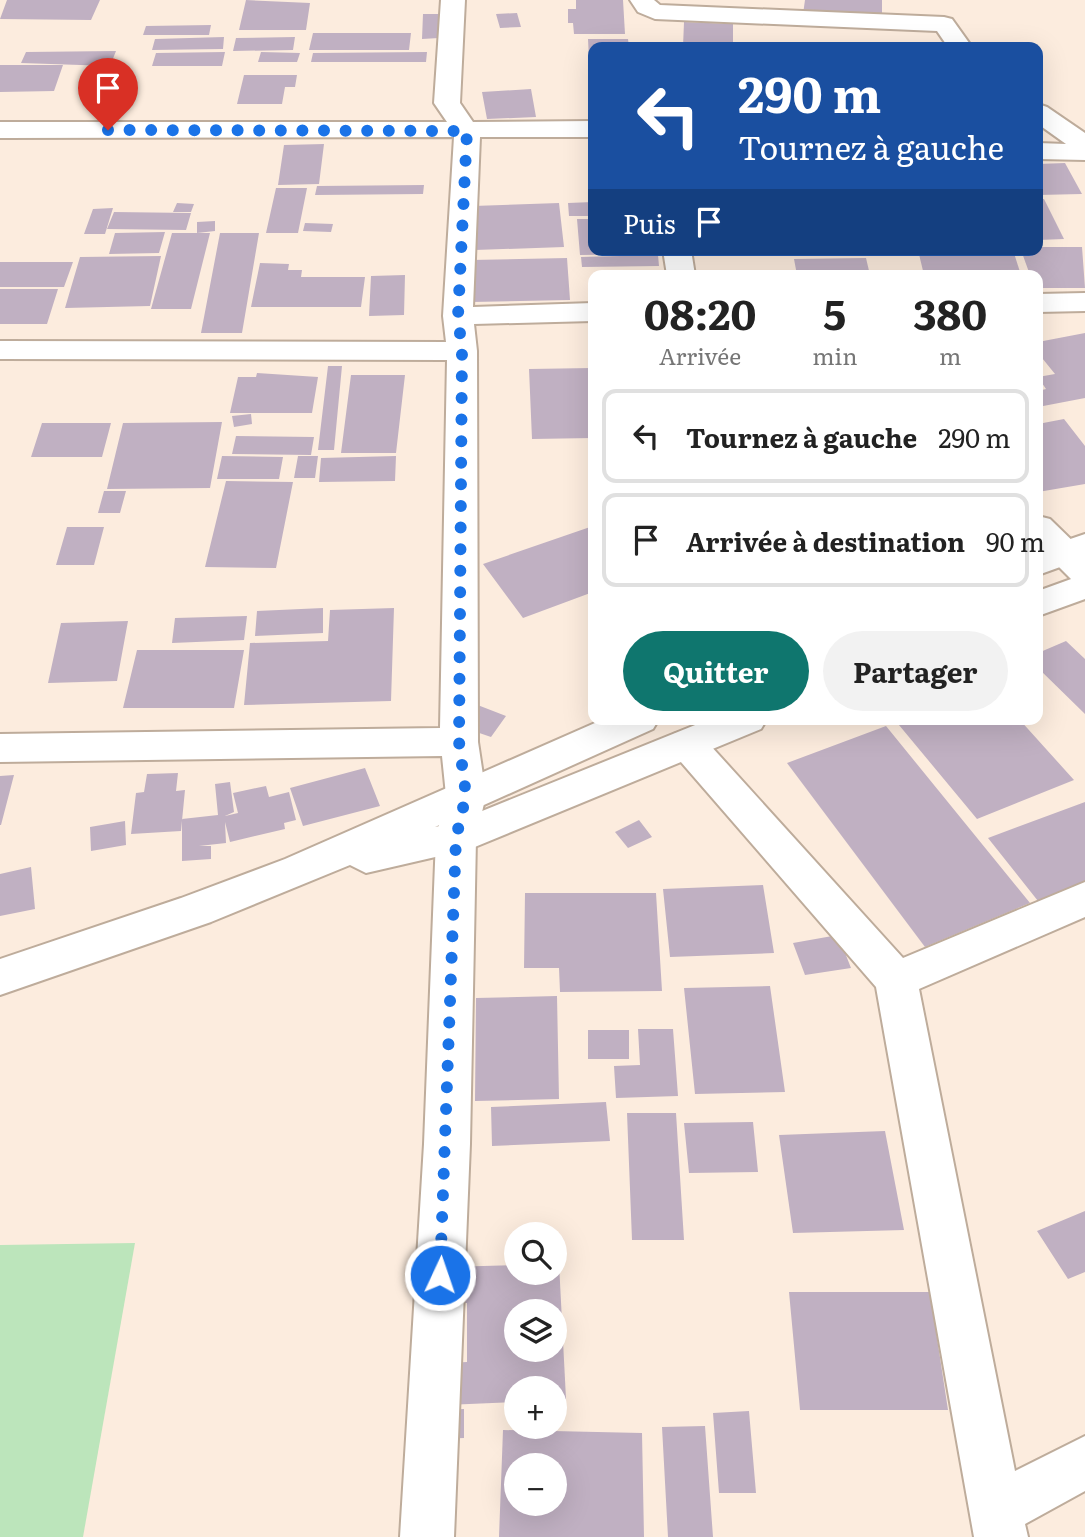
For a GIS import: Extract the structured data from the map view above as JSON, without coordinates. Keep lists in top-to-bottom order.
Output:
{
  "page": {
    "turn": ["290 m", "Tournez à gauche"],
    "then": "Puis",
    "eta": [
      "08:20",
      "Arrivée",
      "5",
      "min",
      "380",
      "m"
    ],
    "list": [
      {
        "name": "Tournez à gauche",
        "value": "290 m"
      },
      {
        "name": "Arrivée à destination",
        "value": "90 m"
      }
    ],
    "buttons": ["Quitter", "Partager"],
    "map_buttons": ["+", "−"]
  }
}
